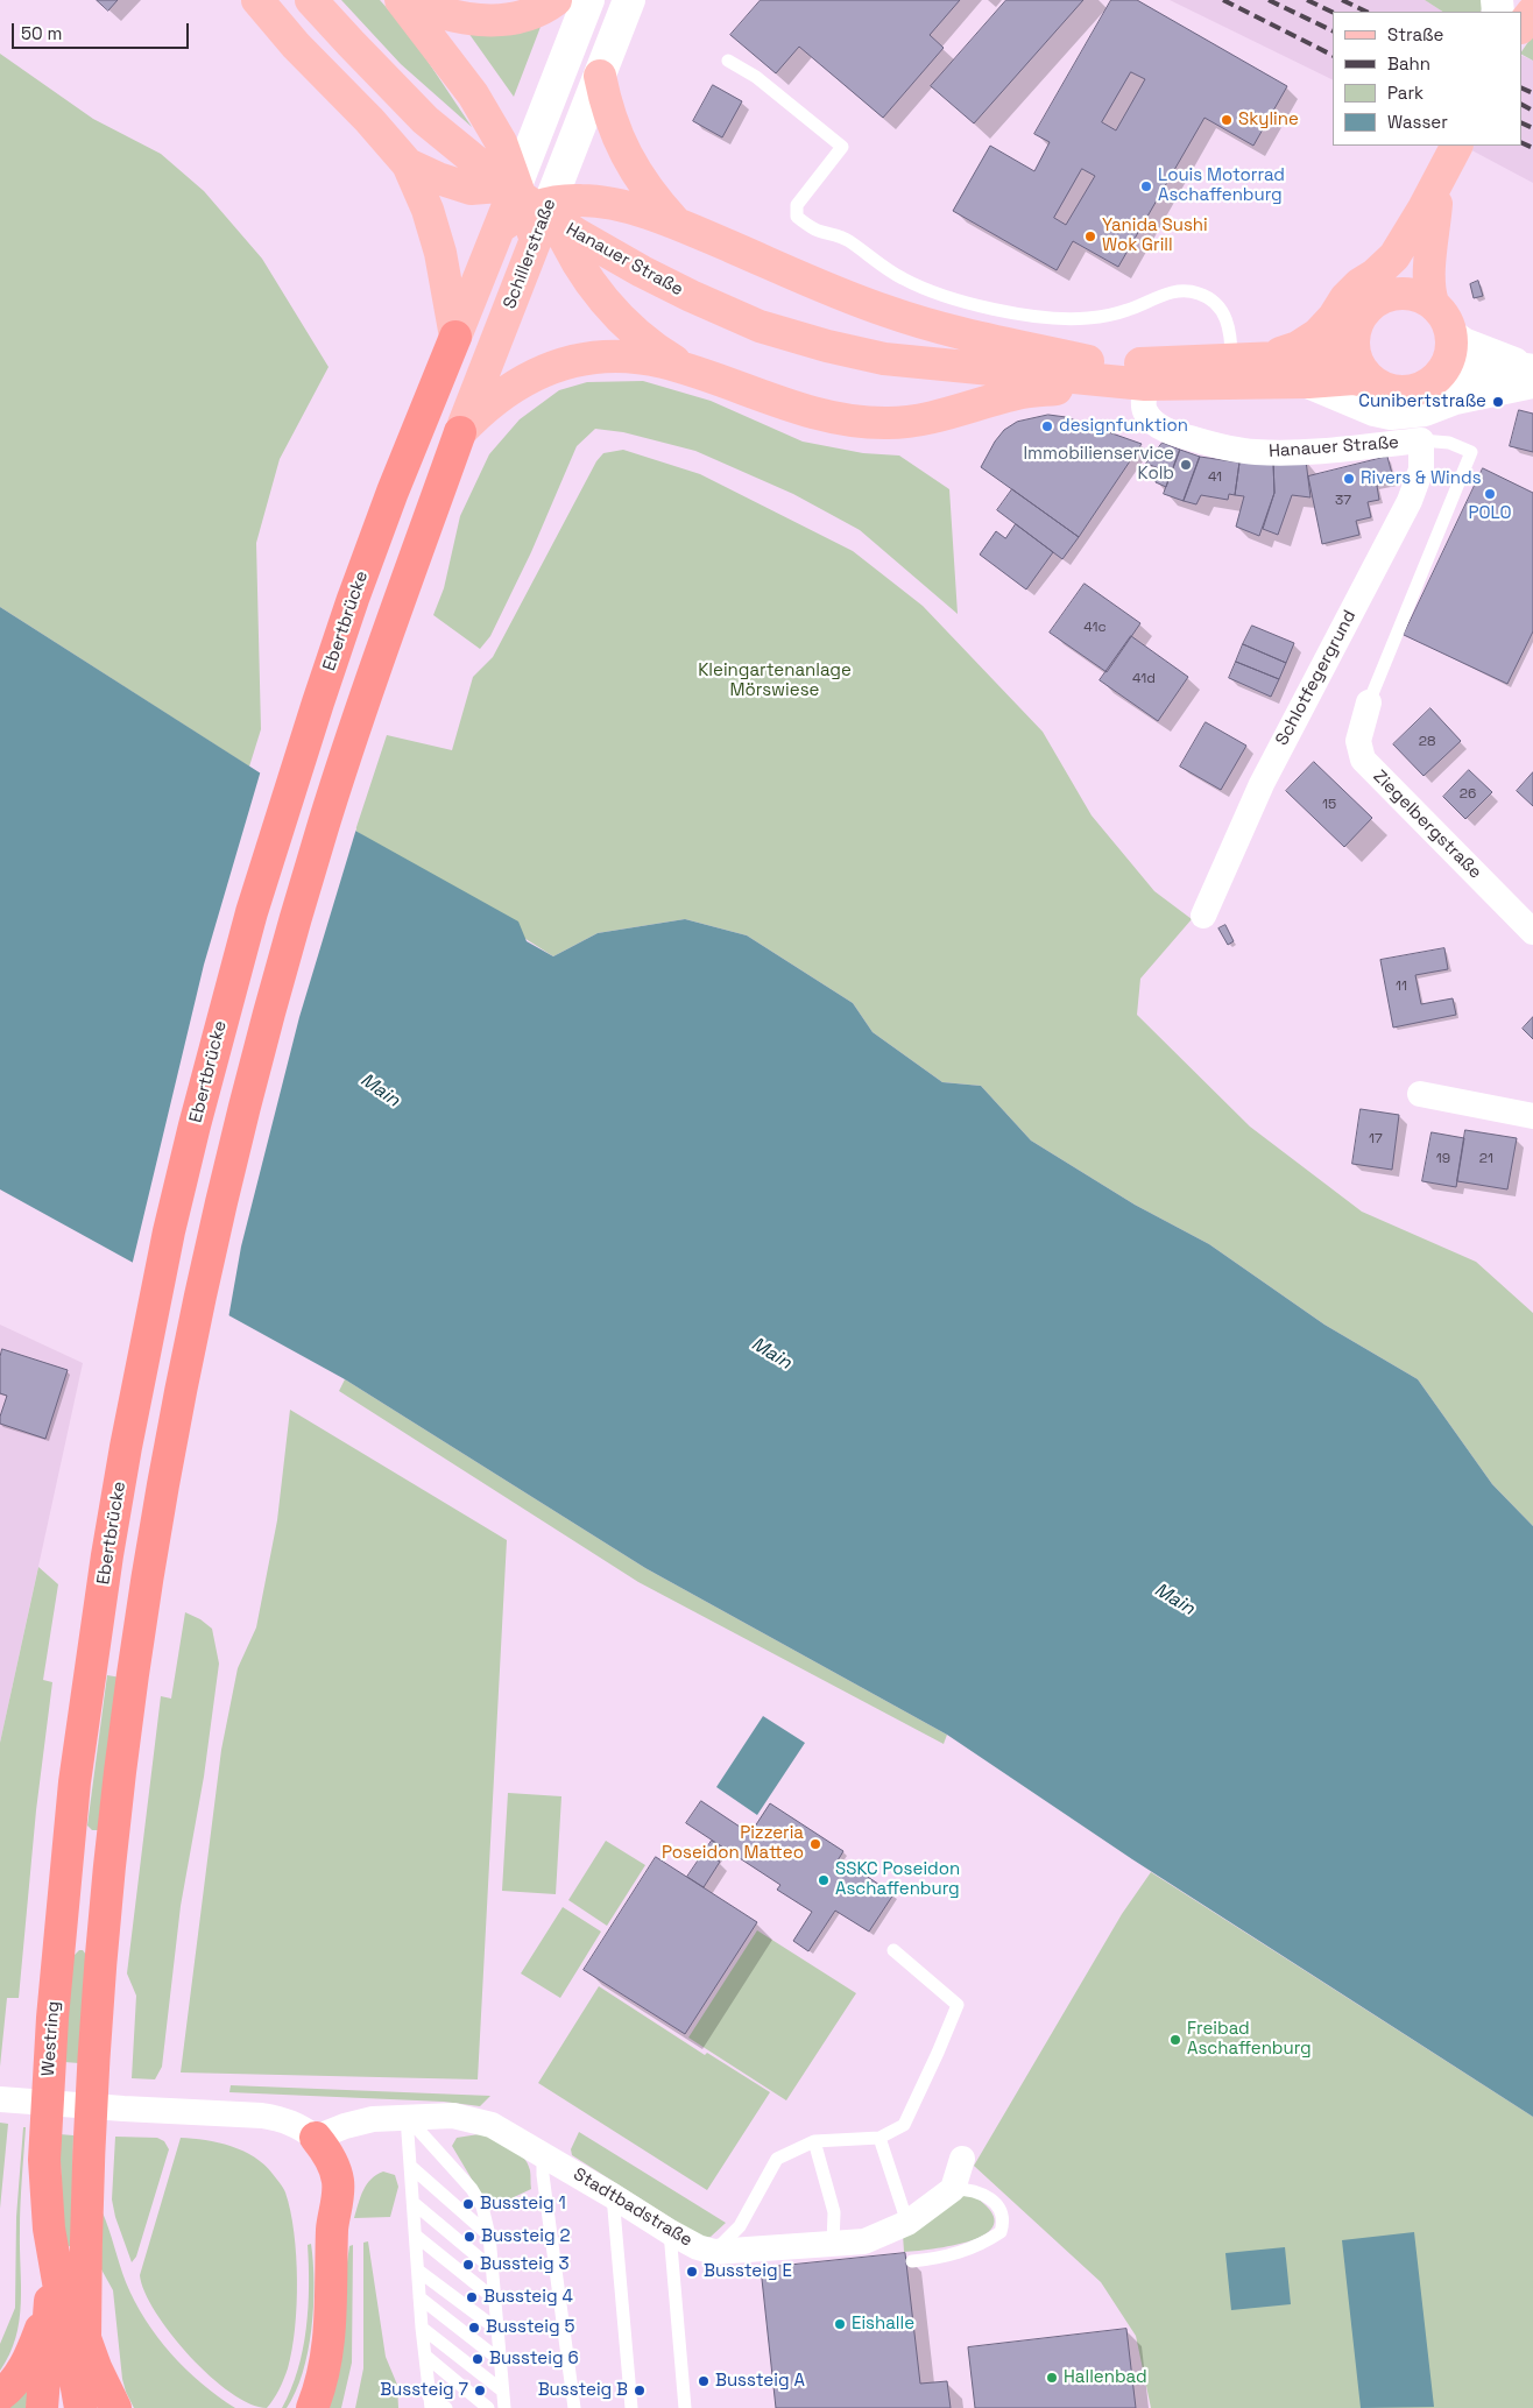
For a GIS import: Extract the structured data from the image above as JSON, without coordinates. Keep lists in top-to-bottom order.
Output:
{
  "streets": {
    "highway": ["Schillerstraße", "Ebertbrücke", "Westring"],
    "main road": ["Hanauer Straße"],
    "street": ["Schlotfegergrund", "Ziegelbergstraße", "Stadtbadstraße"]
  },
  "crossings": [
    ["Schillerstraße", "Ebertbrücke"],
    ["Hanauer Straße", "Schlotfegergrund"],
    ["Ebertbrücke", "Westring"]
  ],
  "water": ["Main"],
  "parks": ["Kleingartenanlage Mörswiese"],
  "places": [
    "Skyline",
    "Louis Motorrad Aschaffenburg",
    "Yanida Sushi Wok Grill",
    "Cunibertstraße",
    "designfunktion",
    "Immobilienservice Kolb",
    "Rivers & Winds",
    "POLO",
    "Pizzeria Poseidon Matteo",
    "SSKC Poseidon Aschaffenburg",
    "Freibad Aschaffenburg",
    "Bussteig 1",
    "Bussteig 2",
    "Bussteig 3",
    "Bussteig E",
    "Bussteig 4",
    "Eishalle",
    "Bussteig 5",
    "Bussteig 6",
    "Hallenbad",
    "Bussteig A",
    "Bussteig 7",
    "Bussteig B"
  ],
  "house_numbers": [
    "41",
    "37",
    "41c",
    "41d",
    "28",
    "26",
    "15",
    "11",
    "17",
    "19",
    "21"
  ],
  "legend": [
    "Straße",
    "Bahn",
    "Park",
    "Wasser"
  ],
  "scale_bar": "50 m"
}
